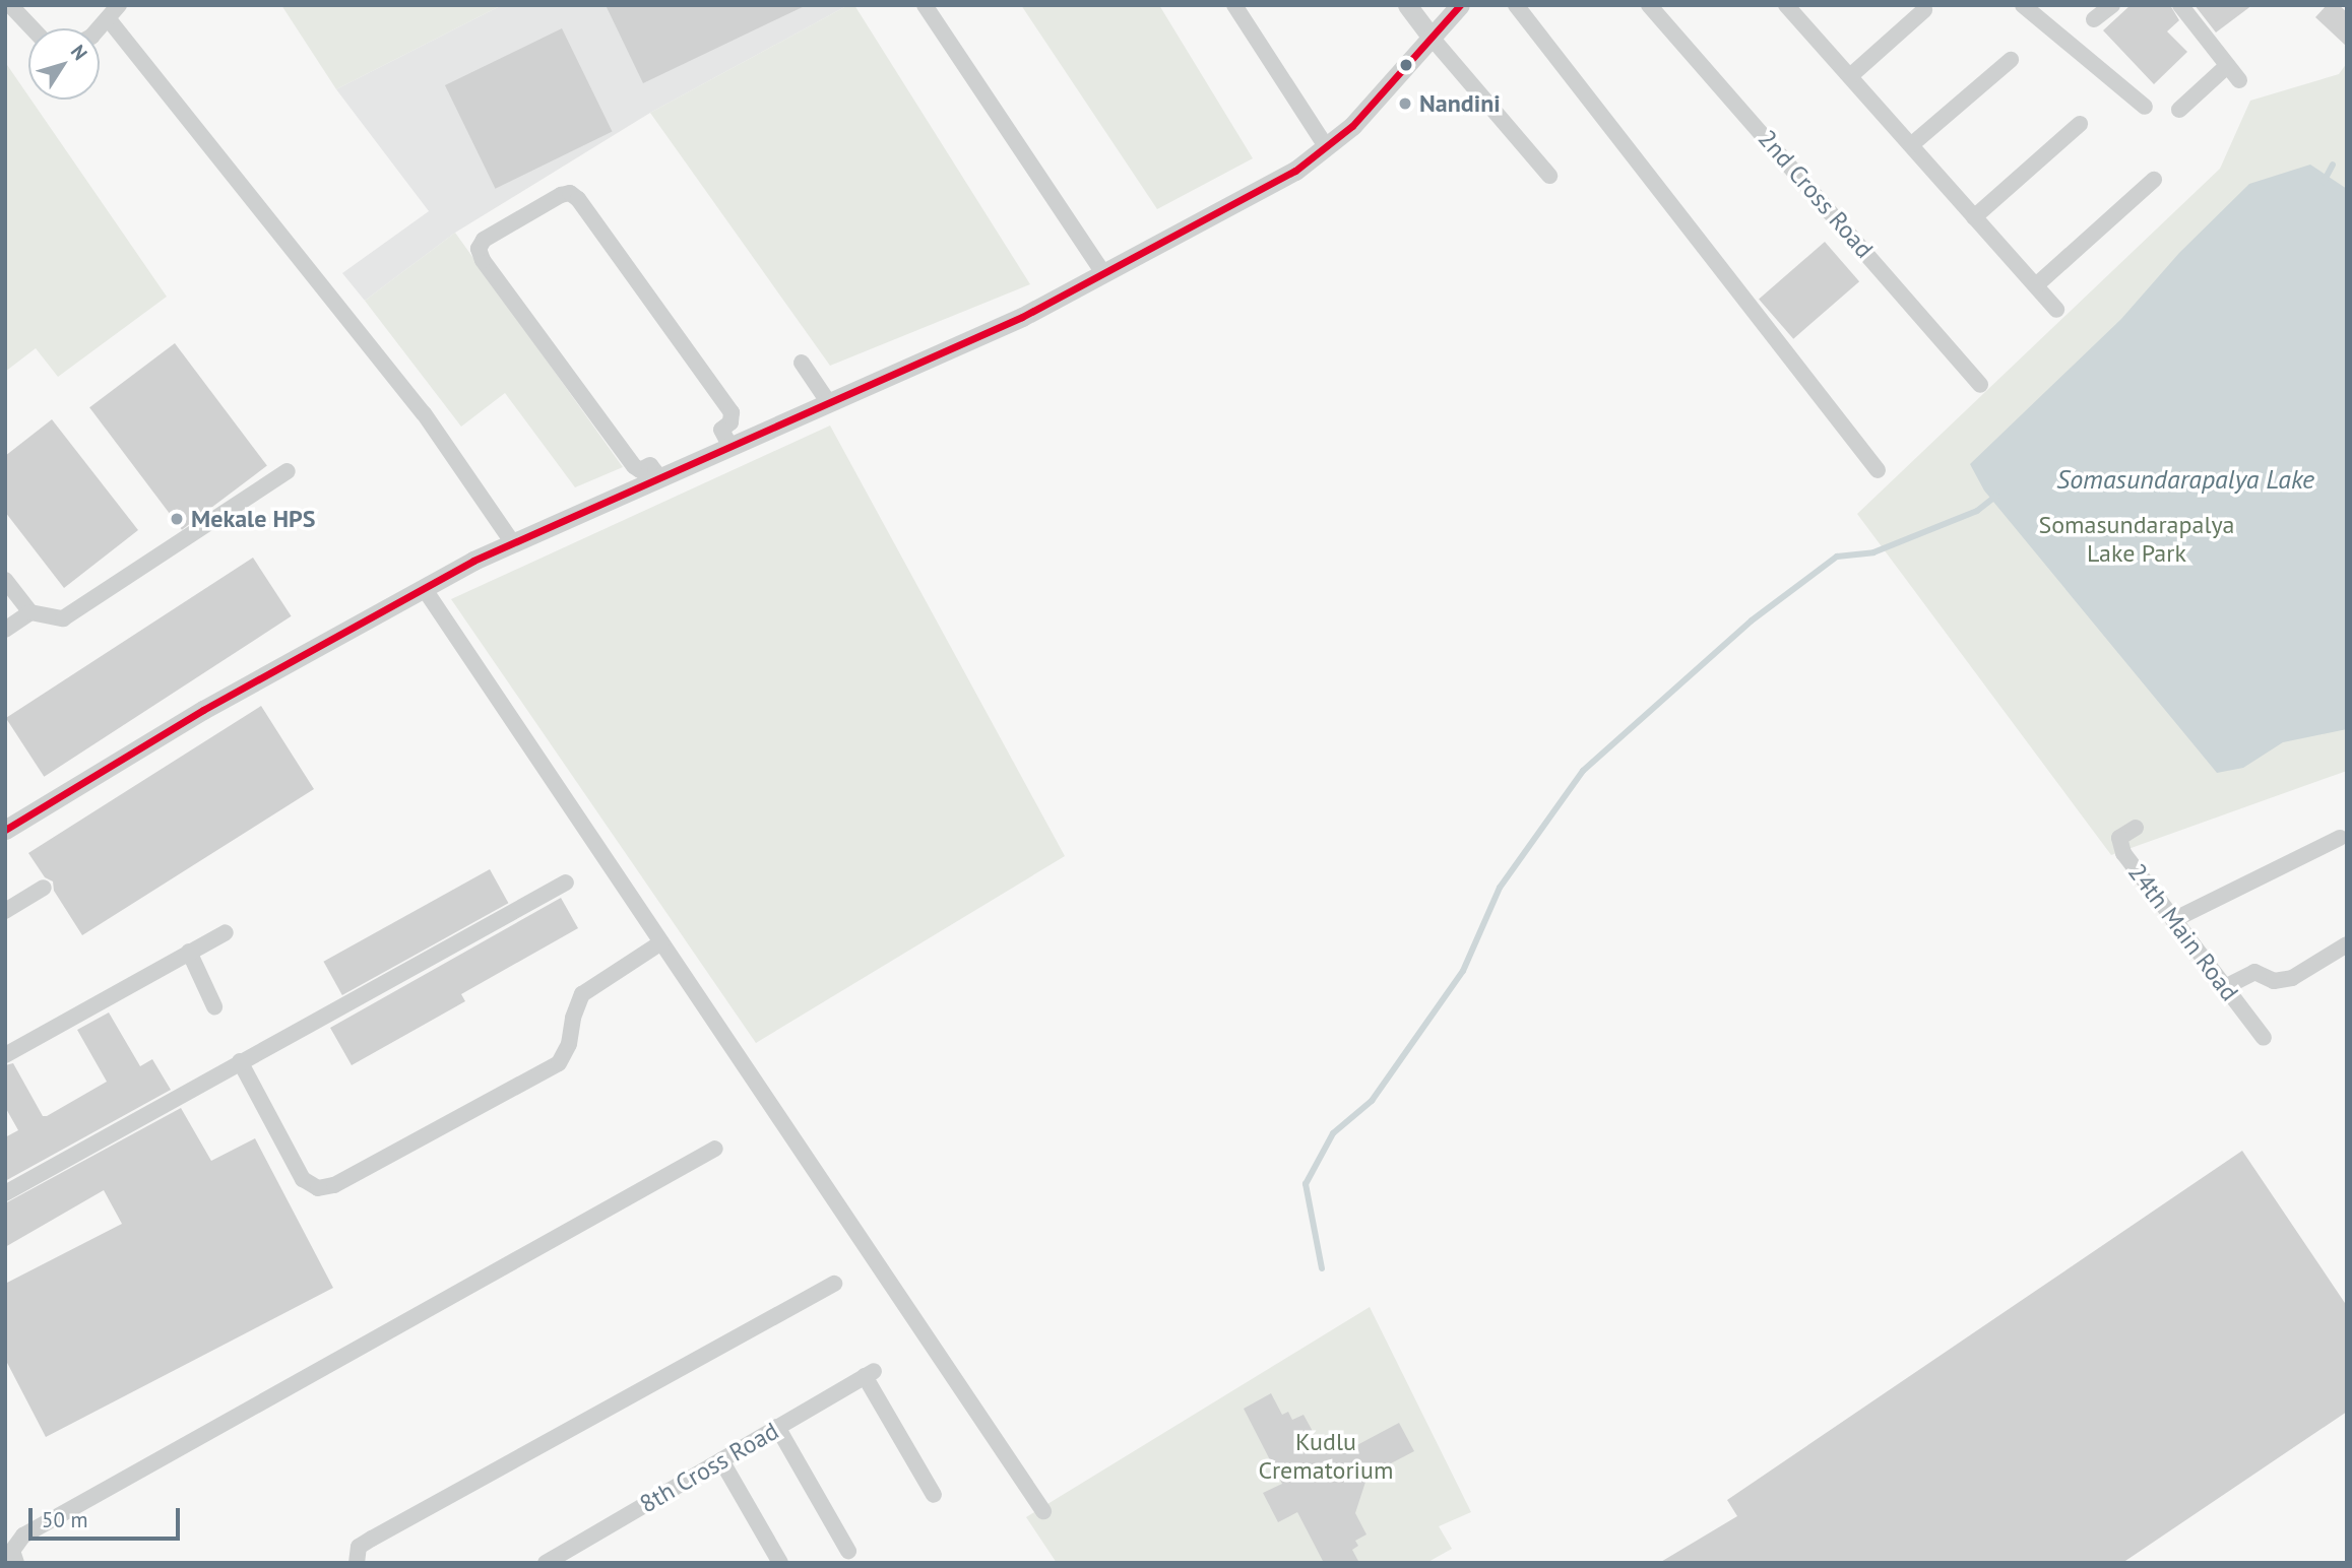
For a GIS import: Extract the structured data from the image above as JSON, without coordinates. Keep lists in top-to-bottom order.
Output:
{
  "streets": {
    "street": ["2nd Cross Road", "24th Main Road", "8th Cross Road"]
  },
  "water": ["Somasundarapalya Lake"],
  "parks": ["Somasundarapalya Lake Park", "Kudlu Crematorium"],
  "places": ["Nandini", "Mekale HPS"],
  "scale_bar": "50 m",
  "north": "top right"
}
